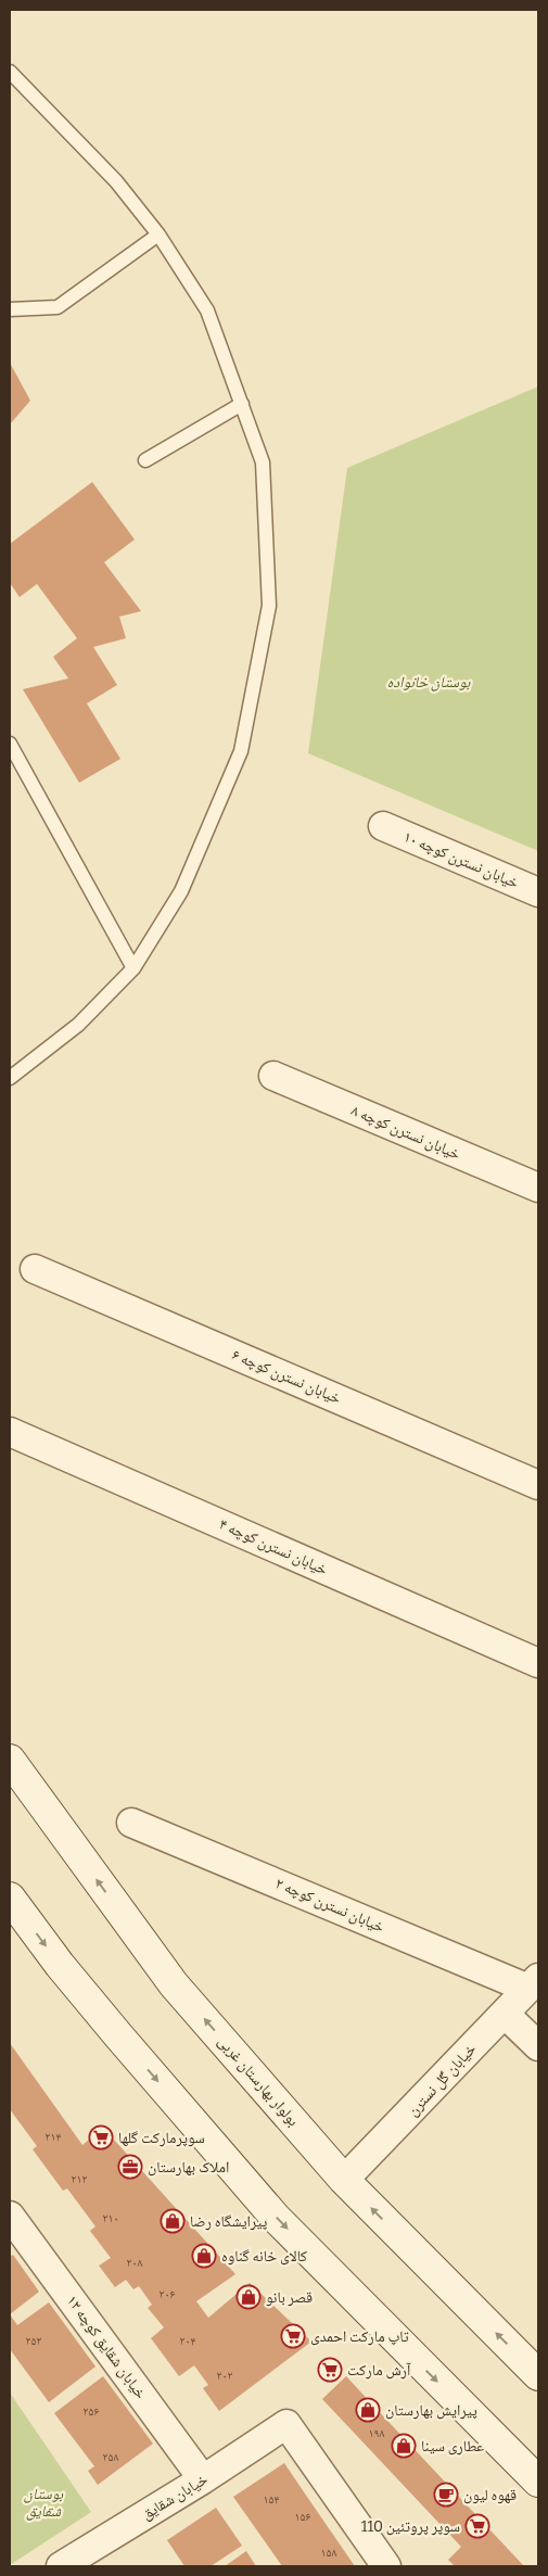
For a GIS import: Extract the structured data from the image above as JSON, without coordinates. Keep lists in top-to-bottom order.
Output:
{
  "streets": {
    "street": [
      "خیابان نسترن کوچه ۱۰",
      "خیابان نسترن کوچه ۸",
      "خیابان نسترن کوچه ۶",
      "خیابان نسترن کوچه ۴",
      "خیابان نسترن کوچه ۲",
      "خیابان گل نسترن",
      "بولوار بهارستان غربی",
      "خیابان شقایق کوچه ۱۲",
      "خیابان شقایق"
    ]
  },
  "crossings": [
    ["خیابان نسترن کوچه ۲", "خیابان گل نسترن"],
    ["خیابان گل نسترن", "بولوار بهارستان غربی"],
    ["خیابان شقایق کوچه ۱۲", "خیابان شقایق"]
  ],
  "parks": ["بوستان خانواده", "بوستان شقایق"],
  "places": {
    "supermarket": [
      "سوپرمارکت گلها",
      "تاپ مارکت احمدی",
      "آرش مارکت",
      "سوپر پروتئین 110"
    ],
    "office": ["املاک بهارستان"],
    "shop": [
      "پیرایشگاه رضا",
      "کالای خانه گناوه",
      "قصر بانو",
      "پیرایش بهارستان",
      "عطاری سینا"
    ],
    "cafe": ["قهوه لیون"]
  },
  "house_numbers": [
    "۲۱۴",
    "۲۱۲",
    "۲۱۰",
    "۲۰۸",
    "۲۰۶",
    "۲۵۲",
    "۲۰۴",
    "۲۰۲",
    "۲۵۶",
    "۱۹۸",
    "۲۵۸",
    "۱۵۴",
    "۱۵۶",
    "۱۵۸"
  ]
}
